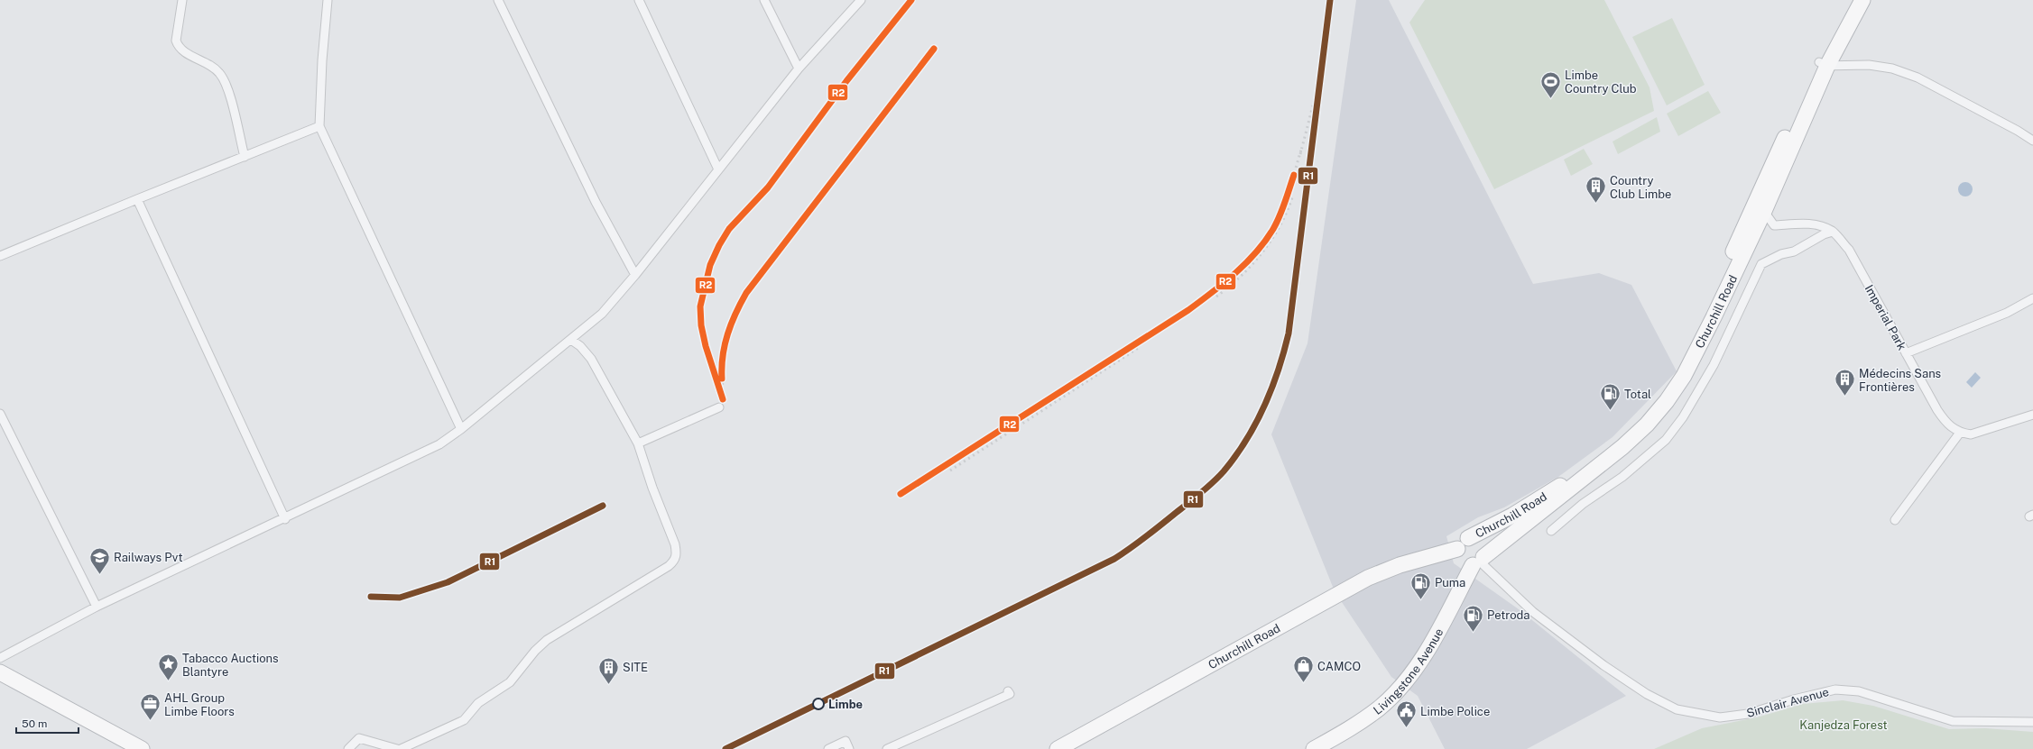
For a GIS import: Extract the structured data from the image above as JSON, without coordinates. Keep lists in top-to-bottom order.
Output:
{
  "streets": {
    "highway": ["Churchill Road", "Livingstone Avenue"],
    "street": ["Imperial Park", "Sinclair Avenue"]
  },
  "crossings": [
    ["Churchill Road", "Imperial Park"],
    ["Churchill Road", "Livingstone Avenue"],
    ["Churchill Road", "Sinclair Avenue"],
    ["Livingstone Avenue", "Sinclair Avenue"]
  ],
  "parks": ["Kanjedza Forest"],
  "places": {
    "sports": ["Limbe Country Club"],
    "building": ["Country Club Limbe", "Médecins Sans Frontières", "SITE"],
    "fuel station": ["Total", "Puma", "Petroda"],
    "school or university": ["Railways Pvt"],
    "place": ["Tabacco Auctions Blantyre"],
    "shop": ["CAMCO"],
    "other": ["Limbe"],
    "office": ["AHL Group Limbe Floors"],
    "public building": ["Limbe Police"]
  },
  "lines": ["transit line R1", "transit line R2"],
  "scale_bar": "50 m"
}
